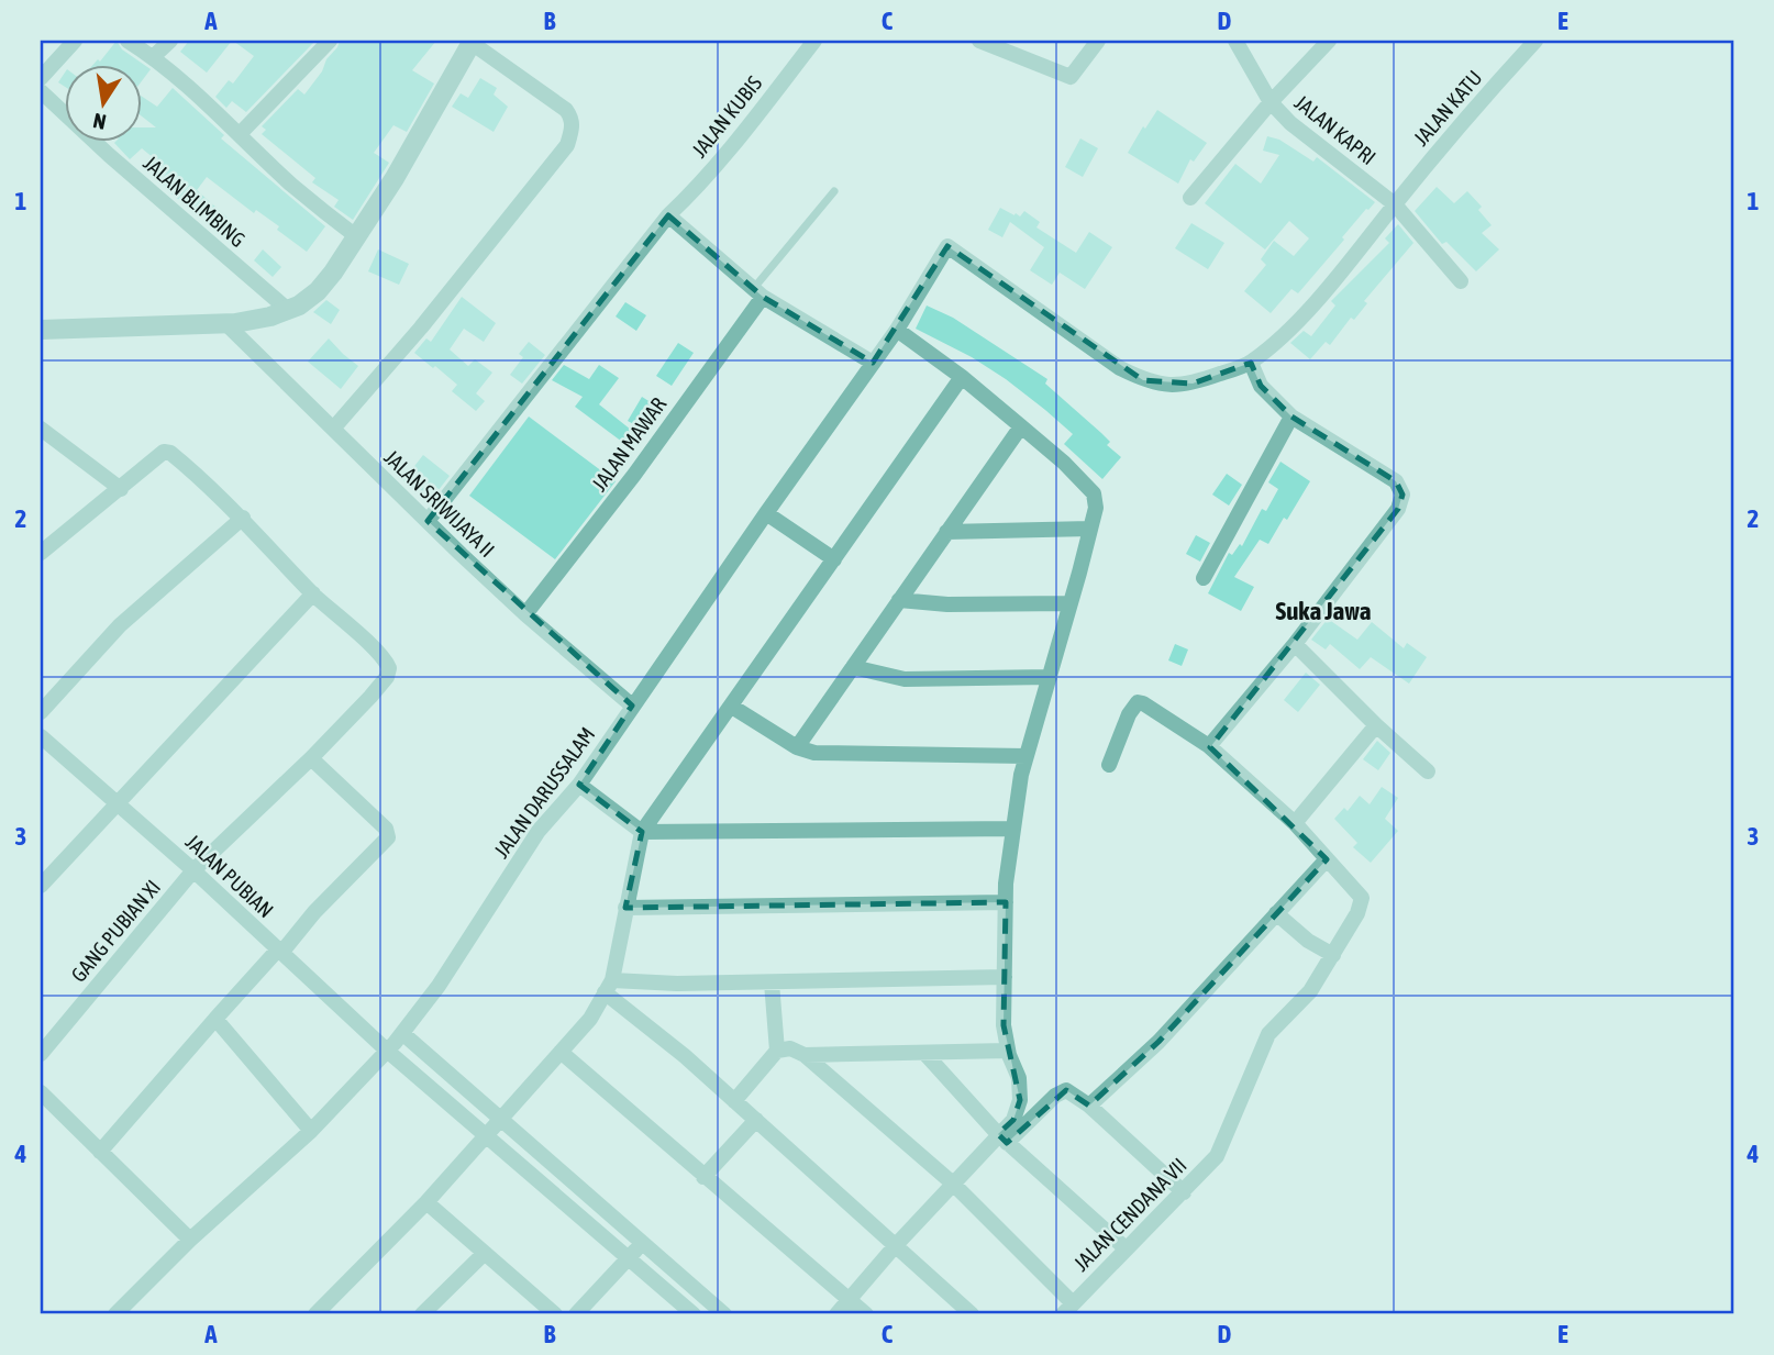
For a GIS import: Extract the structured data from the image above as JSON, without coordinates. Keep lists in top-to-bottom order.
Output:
{
  "streets": {
    "street": [
      "JALAN KATU",
      "JALAN KUBIS",
      "JALAN KAPRI",
      "JALAN BLIMBING",
      "JALAN MAWAR",
      "JALAN SRIWIJAYA II",
      "JALAN DARUSSALAM",
      "JALAN PUBIAN",
      "GANG PUBIAN XI",
      "JALAN CENDANA VII"
    ]
  },
  "crossings": [
    ["JALAN KATU", "JALAN KAPRI"],
    ["JALAN KATU", "JALAN DARUSSALAM"],
    ["JALAN KUBIS", "JALAN SRIWIJAYA II"],
    ["JALAN MAWAR", "JALAN SRIWIJAYA II"],
    ["JALAN SRIWIJAYA II", "JALAN DARUSSALAM"],
    ["JALAN DARUSSALAM", "JALAN PUBIAN"],
    ["JALAN PUBIAN", "GANG PUBIAN XI"]
  ],
  "districts": ["Suka Jawa"],
  "north": "bottom",
  "grid": {
    "columns": [
      "A",
      "B",
      "C",
      "D",
      "E"
    ],
    "rows": [
      "1",
      "2",
      "3",
      "4"
    ]
  }
}
